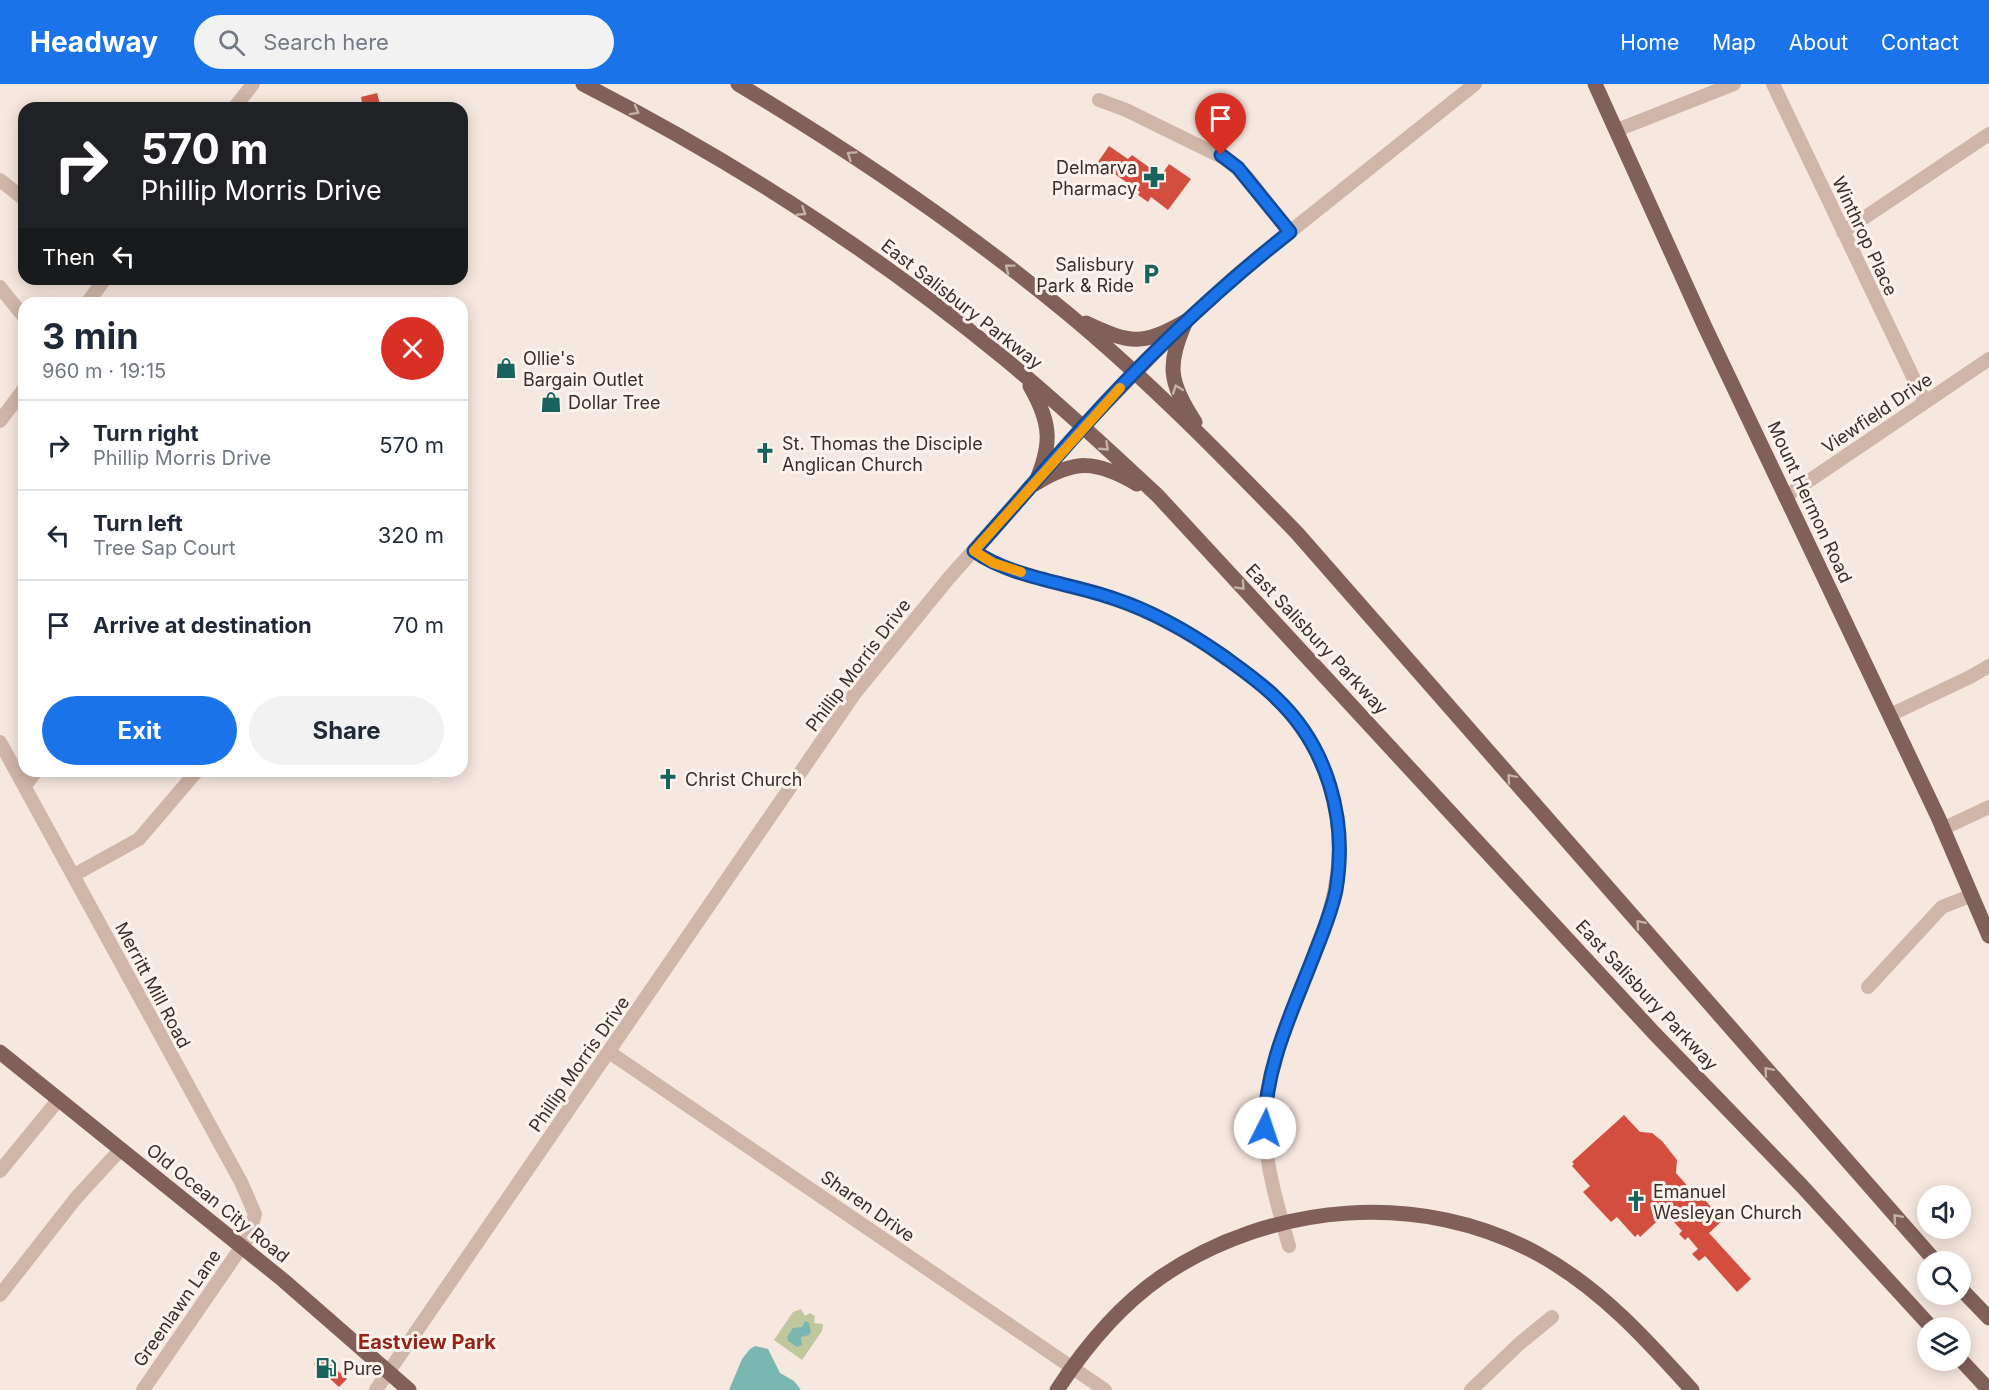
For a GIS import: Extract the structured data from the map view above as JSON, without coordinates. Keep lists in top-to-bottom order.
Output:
{
  "streets": {
    "main road": ["East Salisbury Parkway", "Mount Hermon Road", "Old Ocean City Road"],
    "street": [
      "Winthrop Place",
      "Viewfield Drive",
      "Phillip Morris Drive",
      "Merritt Mill Road",
      "Sharen Drive",
      "Greenlawn Lane"
    ]
  },
  "crossings": [
    ["Winthrop Place", "Viewfield Drive"],
    ["East Salisbury Parkway", "Phillip Morris Drive"],
    ["Viewfield Drive", "Mount Hermon Road"],
    ["Phillip Morris Drive", "Old Ocean City Road"],
    ["Phillip Morris Drive", "Sharen Drive"],
    ["Merritt Mill Road", "Old Ocean City Road"],
    ["Merritt Mill Road", "Greenlawn Lane"],
    ["Old Ocean City Road", "Greenlawn Lane"]
  ],
  "districts": ["Eastview Park"],
  "places": {
    "pharmacy": ["Delmarva Pharmacy"],
    "parking": ["Salisbury Park & Ride"],
    "shop": ["Ollie's Bargain Outlet", "Dollar Tree"],
    "church": ["St. Thomas the Disciple Anglican Church", "Christ Church", "Emanuel Wesleyan Church"],
    "fuel station": ["Pure"]
  },
  "page": {
    "header": "Headway",
    "search": "Search here",
    "nav": [
      "Home",
      "Map",
      "About",
      "Contact"
    ],
    "turn": ["570 m", "Phillip Morris Drive"],
    "then": "Then",
    "heading": ["3 min", "960 m · 19:15"],
    "list": [
      {
        "name": "Turn right",
        "note": "Phillip Morris Drive",
        "value": "570 m"
      },
      {
        "name": "Turn left",
        "note": "Tree Sap Court",
        "value": "320 m"
      },
      {
        "name": "Arrive at destination",
        "value": "70 m"
      }
    ],
    "buttons": ["Exit", "Share"]
  }
}
